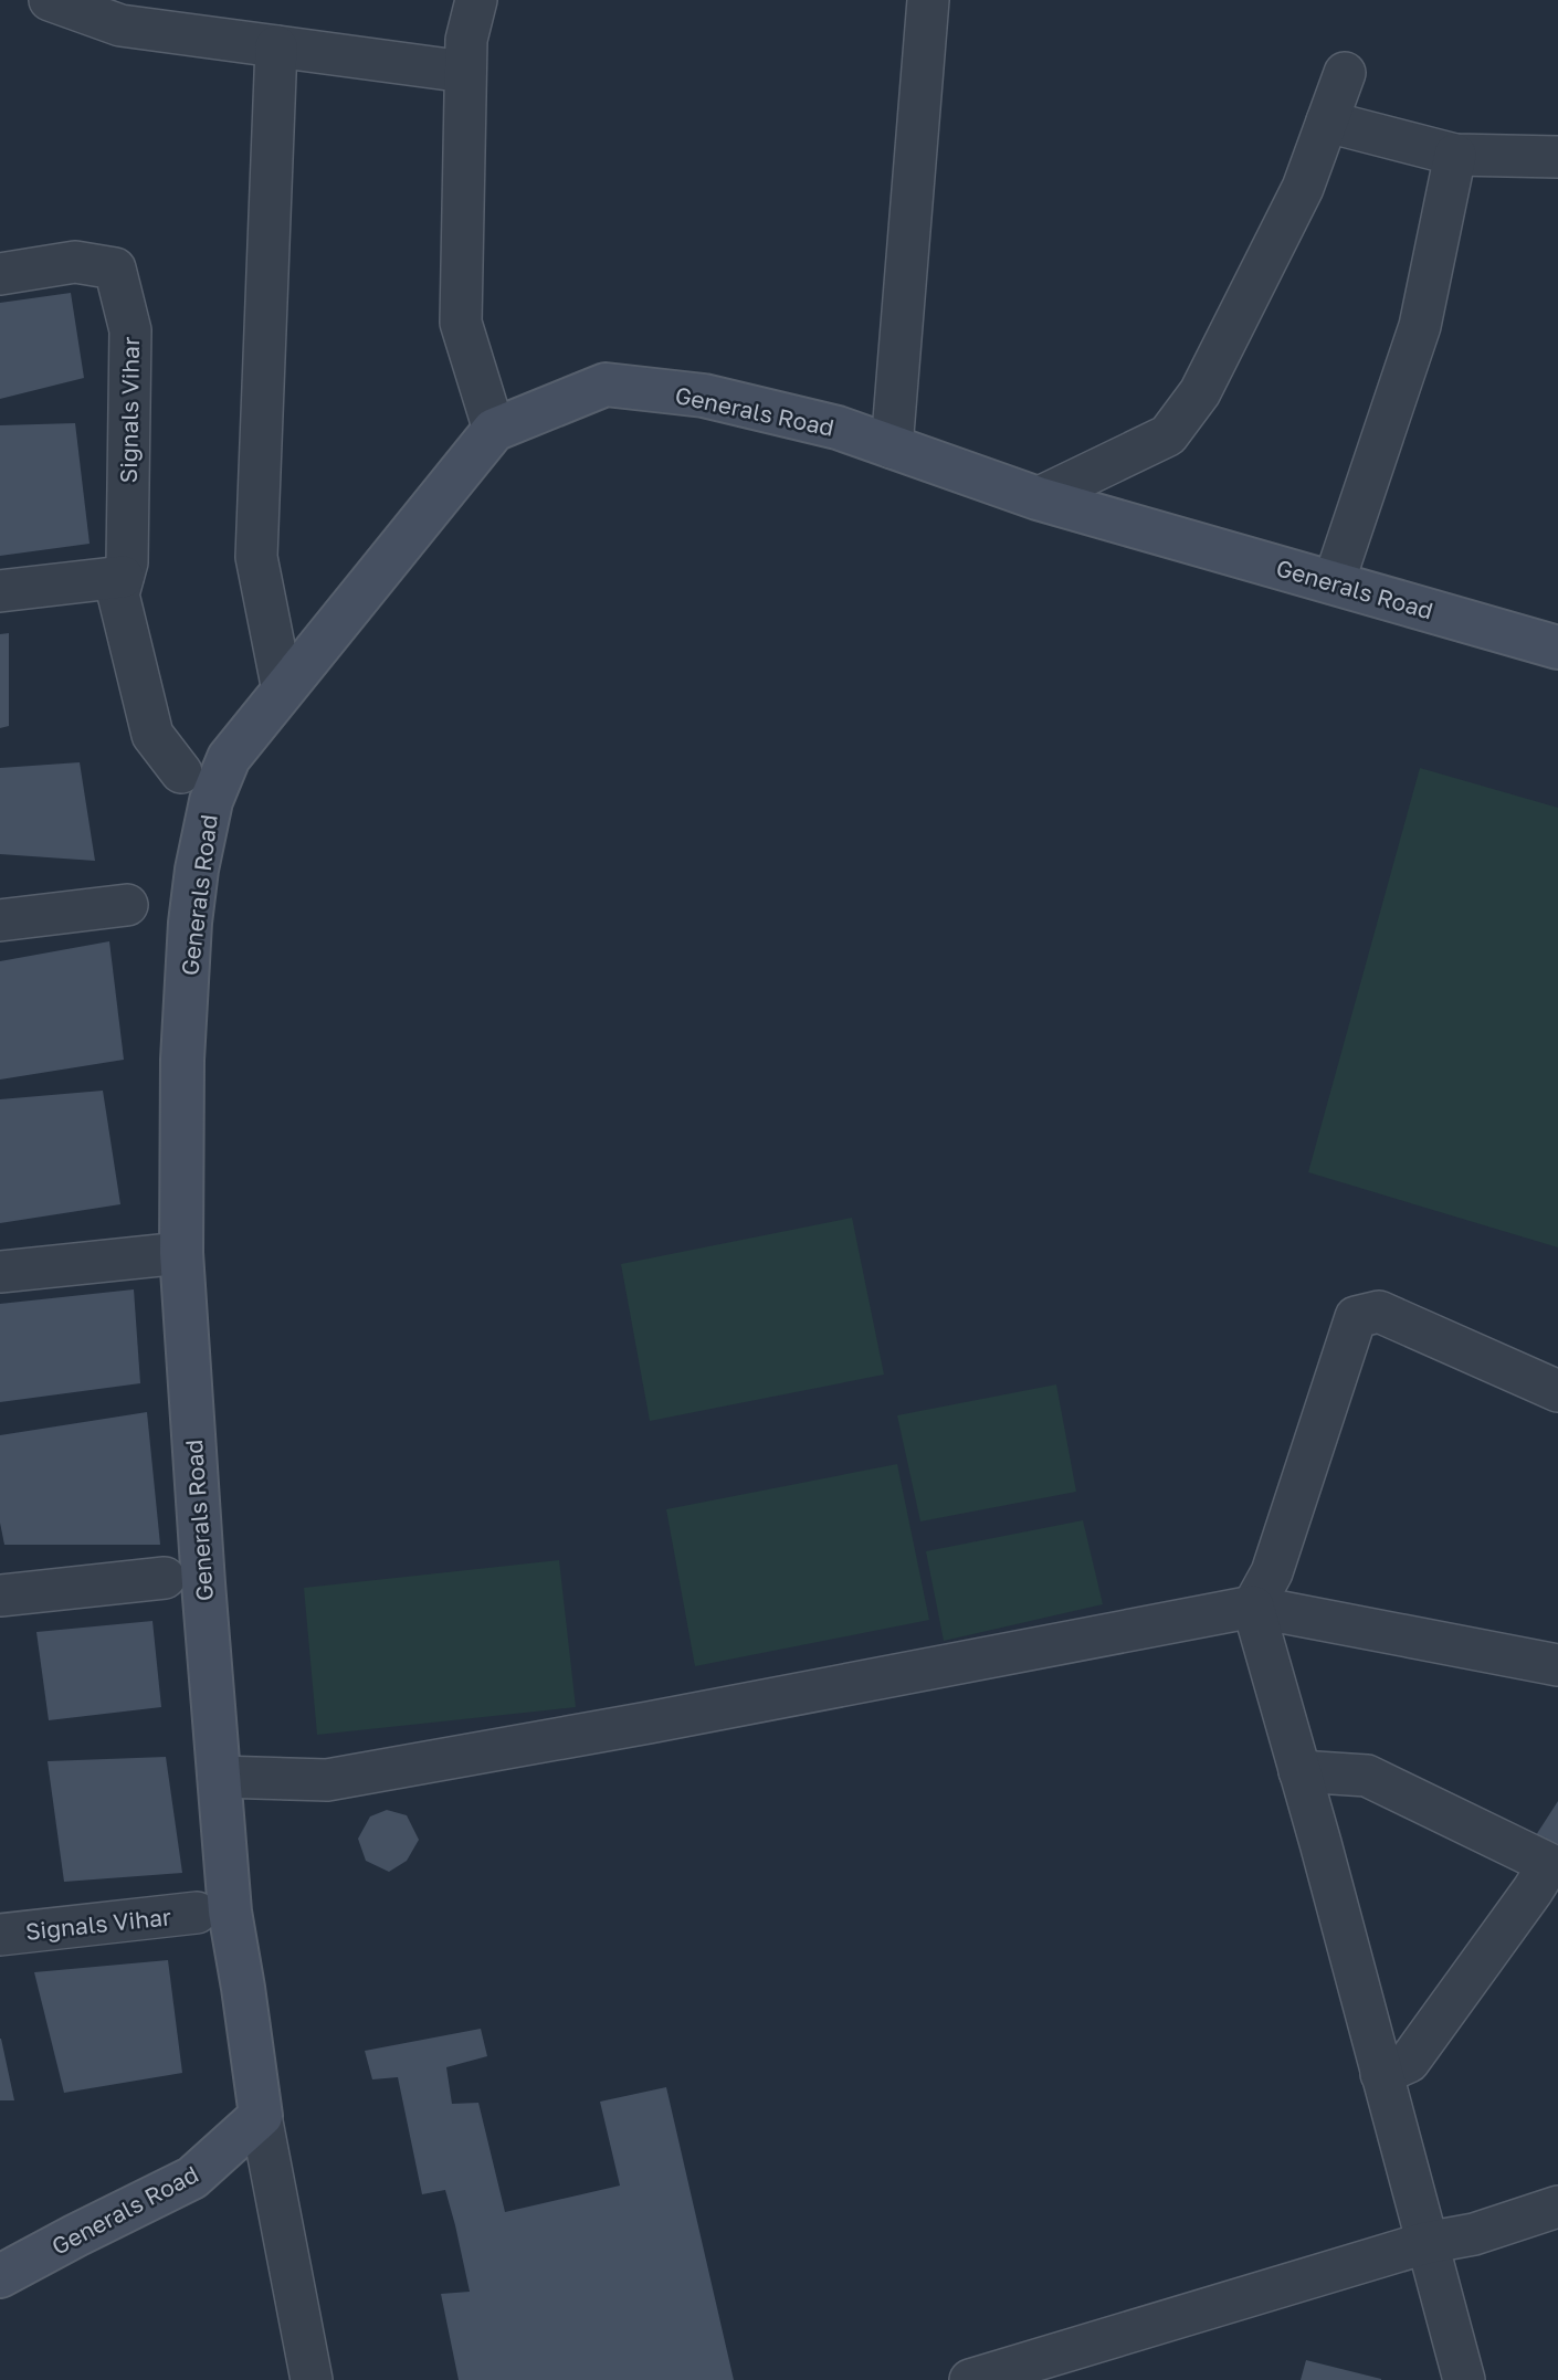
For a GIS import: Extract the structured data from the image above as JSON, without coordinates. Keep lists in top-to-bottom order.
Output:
{
  "streets": {
    "street": ["Signals Vihar", "Generals Road"]
  }
}
